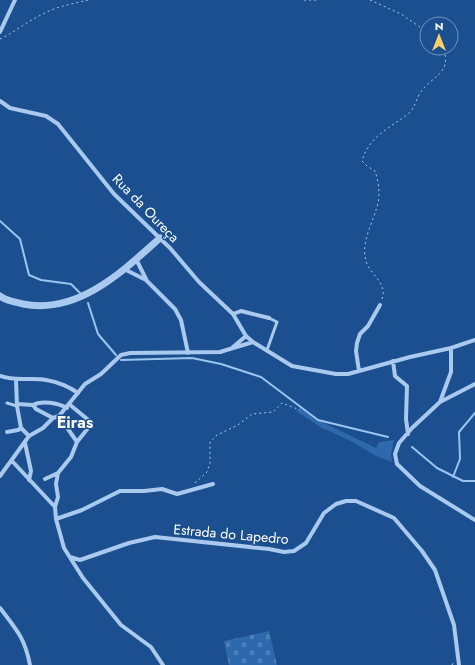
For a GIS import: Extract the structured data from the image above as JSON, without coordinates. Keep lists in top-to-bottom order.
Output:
{
  "streets": {
    "street": ["Rua da Oureça", "Estrada do Lapedro"]
  },
  "districts": ["Eiras"],
  "north": "top"
}
